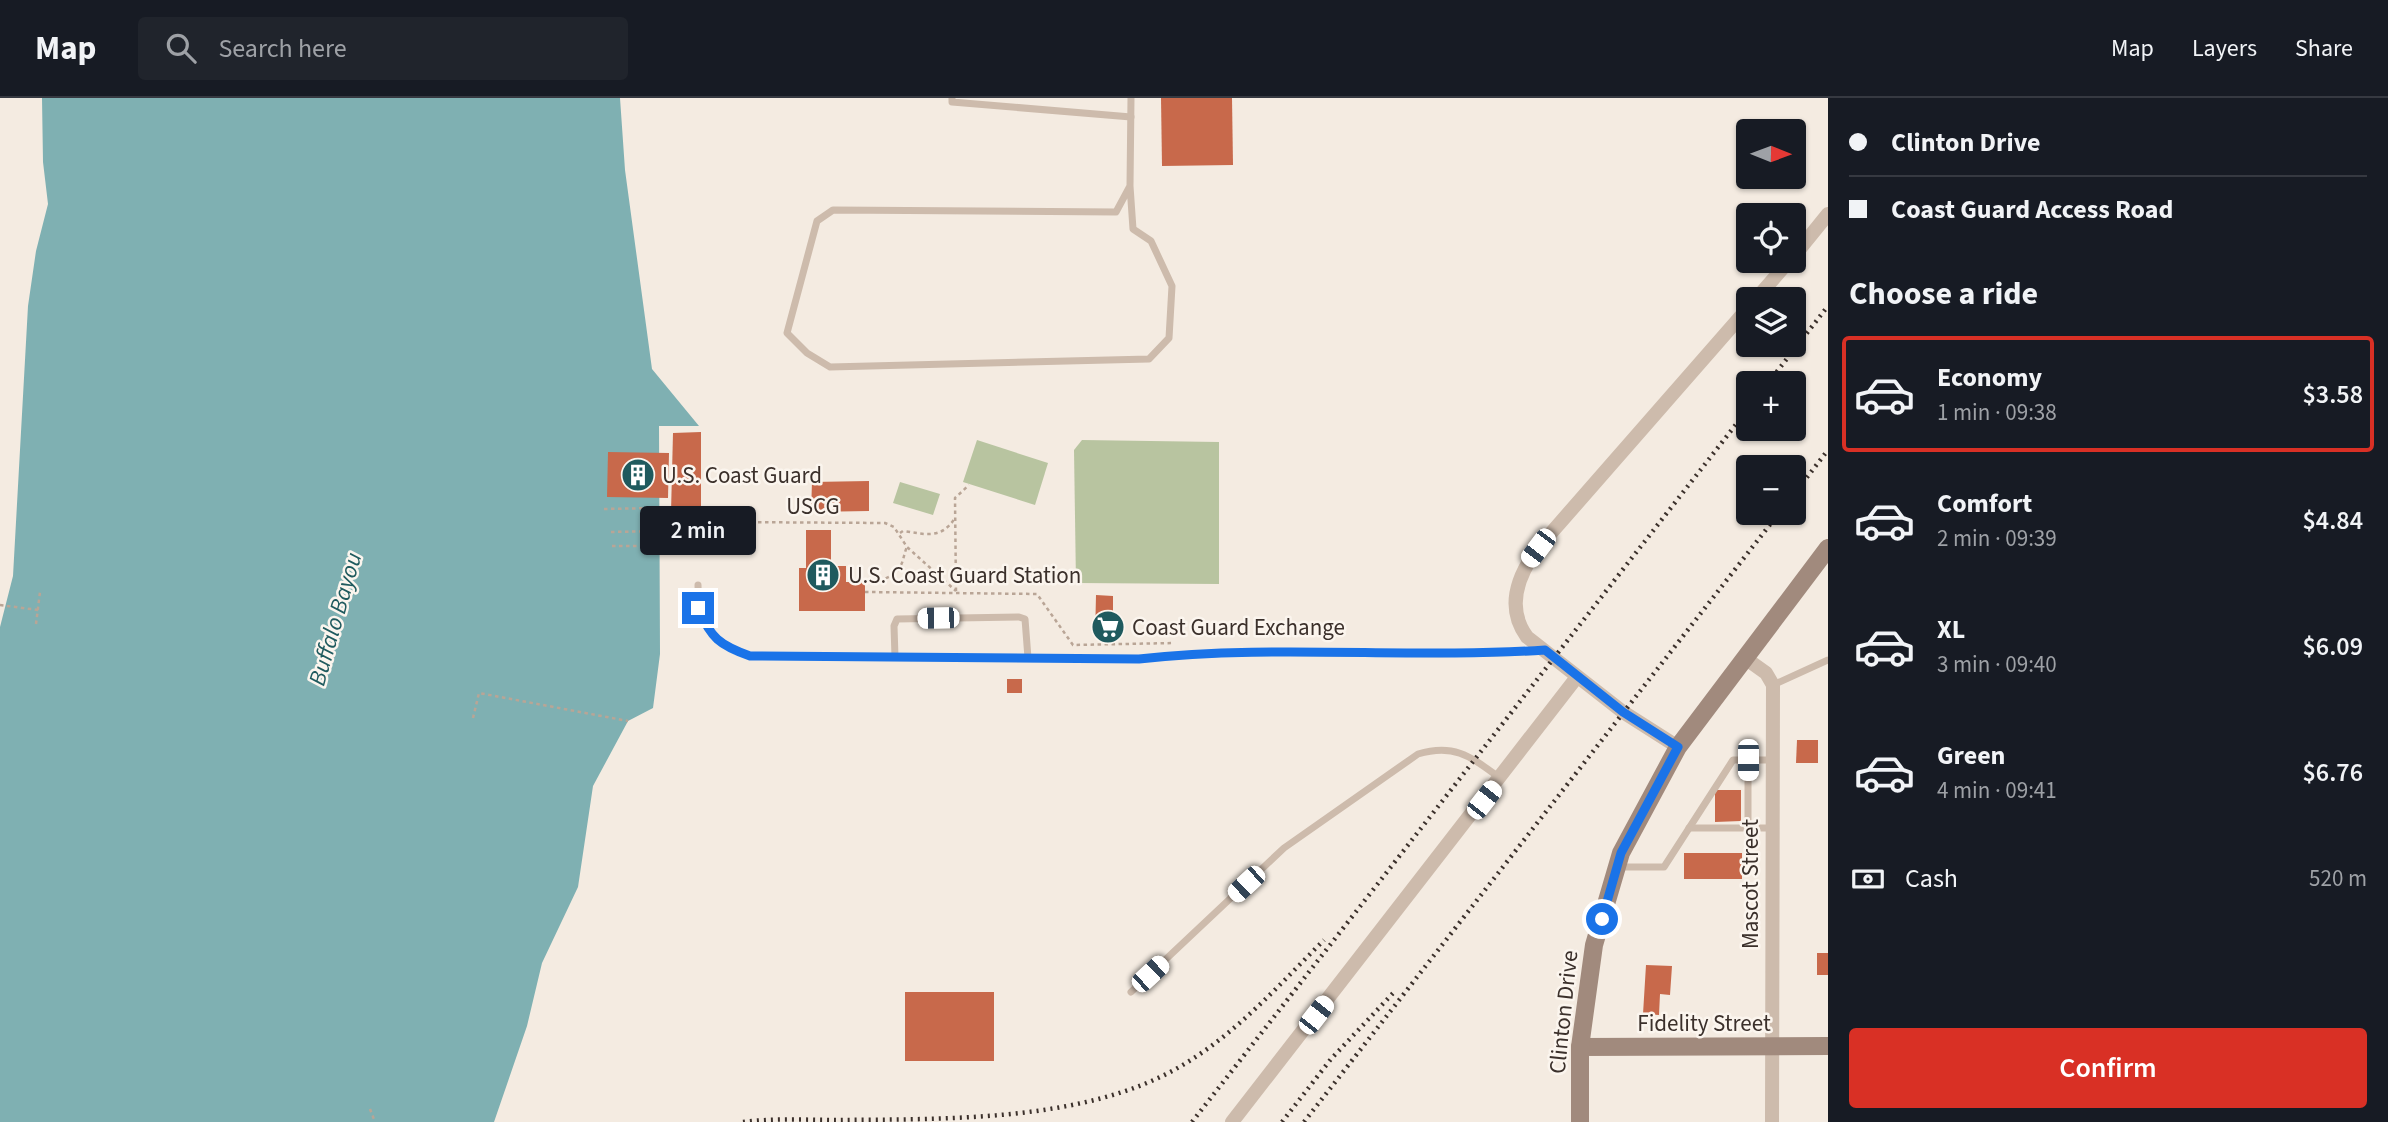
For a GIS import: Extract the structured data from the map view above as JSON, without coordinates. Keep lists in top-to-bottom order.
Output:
{
  "streets": {
    "main road": ["Clinton Drive", "Fidelity Street"],
    "street": ["Mascot Street"],
    "path": ["USCG"]
  },
  "crossings": [
    ["Mascot Street", "Fidelity Street"],
    ["Clinton Drive", "Fidelity Street"]
  ],
  "water": ["Buffalo Bayou"],
  "places": {
    "building": ["U.S. Coast Guard", "U.S. Coast Guard Station"],
    "supermarket": ["Coast Guard Exchange"]
  },
  "north": "right",
  "page": {
    "header": "Map",
    "search": "Search here",
    "nav": ["Map", "Layers", "Share"],
    "banner": ["Clinton Drive", "Coast Guard Access Road"],
    "map_buttons": ["+", "−"],
    "heading": "Choose a ride",
    "list": [
      {
        "name": "Economy",
        "note": "1 min · 09:38",
        "value": "$3.58"
      },
      {
        "name": "Comfort",
        "note": "2 min · 09:39",
        "value": "$4.84"
      },
      {
        "name": "XL",
        "note": "3 min · 09:40",
        "value": "$6.09"
      },
      {
        "name": "Green",
        "note": "4 min · 09:41",
        "value": "$6.76"
      }
    ],
    "bubble": "2 min",
    "pay": ["Cash", "520 m"],
    "buttons": "Confirm"
  }
}
